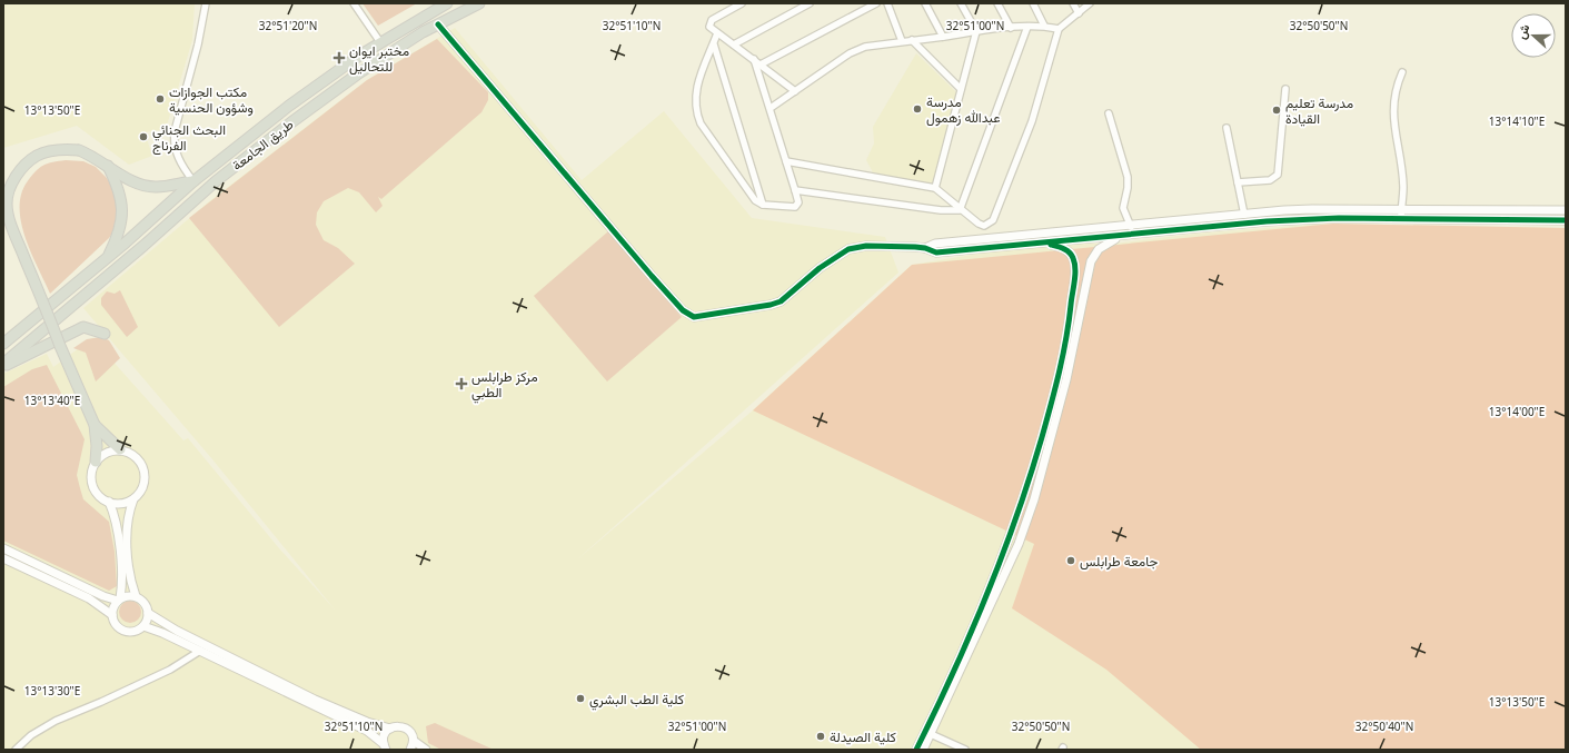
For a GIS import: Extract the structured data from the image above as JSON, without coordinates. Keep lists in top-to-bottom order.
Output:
{
  "streets": {
    "highway": ["طريق الجامعة"]
  },
  "places": {
    "health": ["مختبر ايوان للتحاليل", "مركز طرابلس الطبي"],
    "other": [
      "مكتب الجوازات وشؤون الحنسية",
      "مدرسة عبدالله زهمول",
      "مدرسة تعليم القيادة",
      "البحث الجنائي الفرناج",
      "جامعة طرابلس",
      "كلية الطب البشري",
      "كلية الصيدلة"
    ]
  },
  "north": "left",
  "coordinates": [
    "32°51'20\"N",
    "32°51'10\"N",
    "32°51'00\"N",
    "32°50'50\"N",
    "13°13'50\"E",
    "13°14'10\"E",
    "13°13'40\"E",
    "13°14'00\"E",
    "13°13'30\"E",
    "32°50'40\"N"
  ]
}
